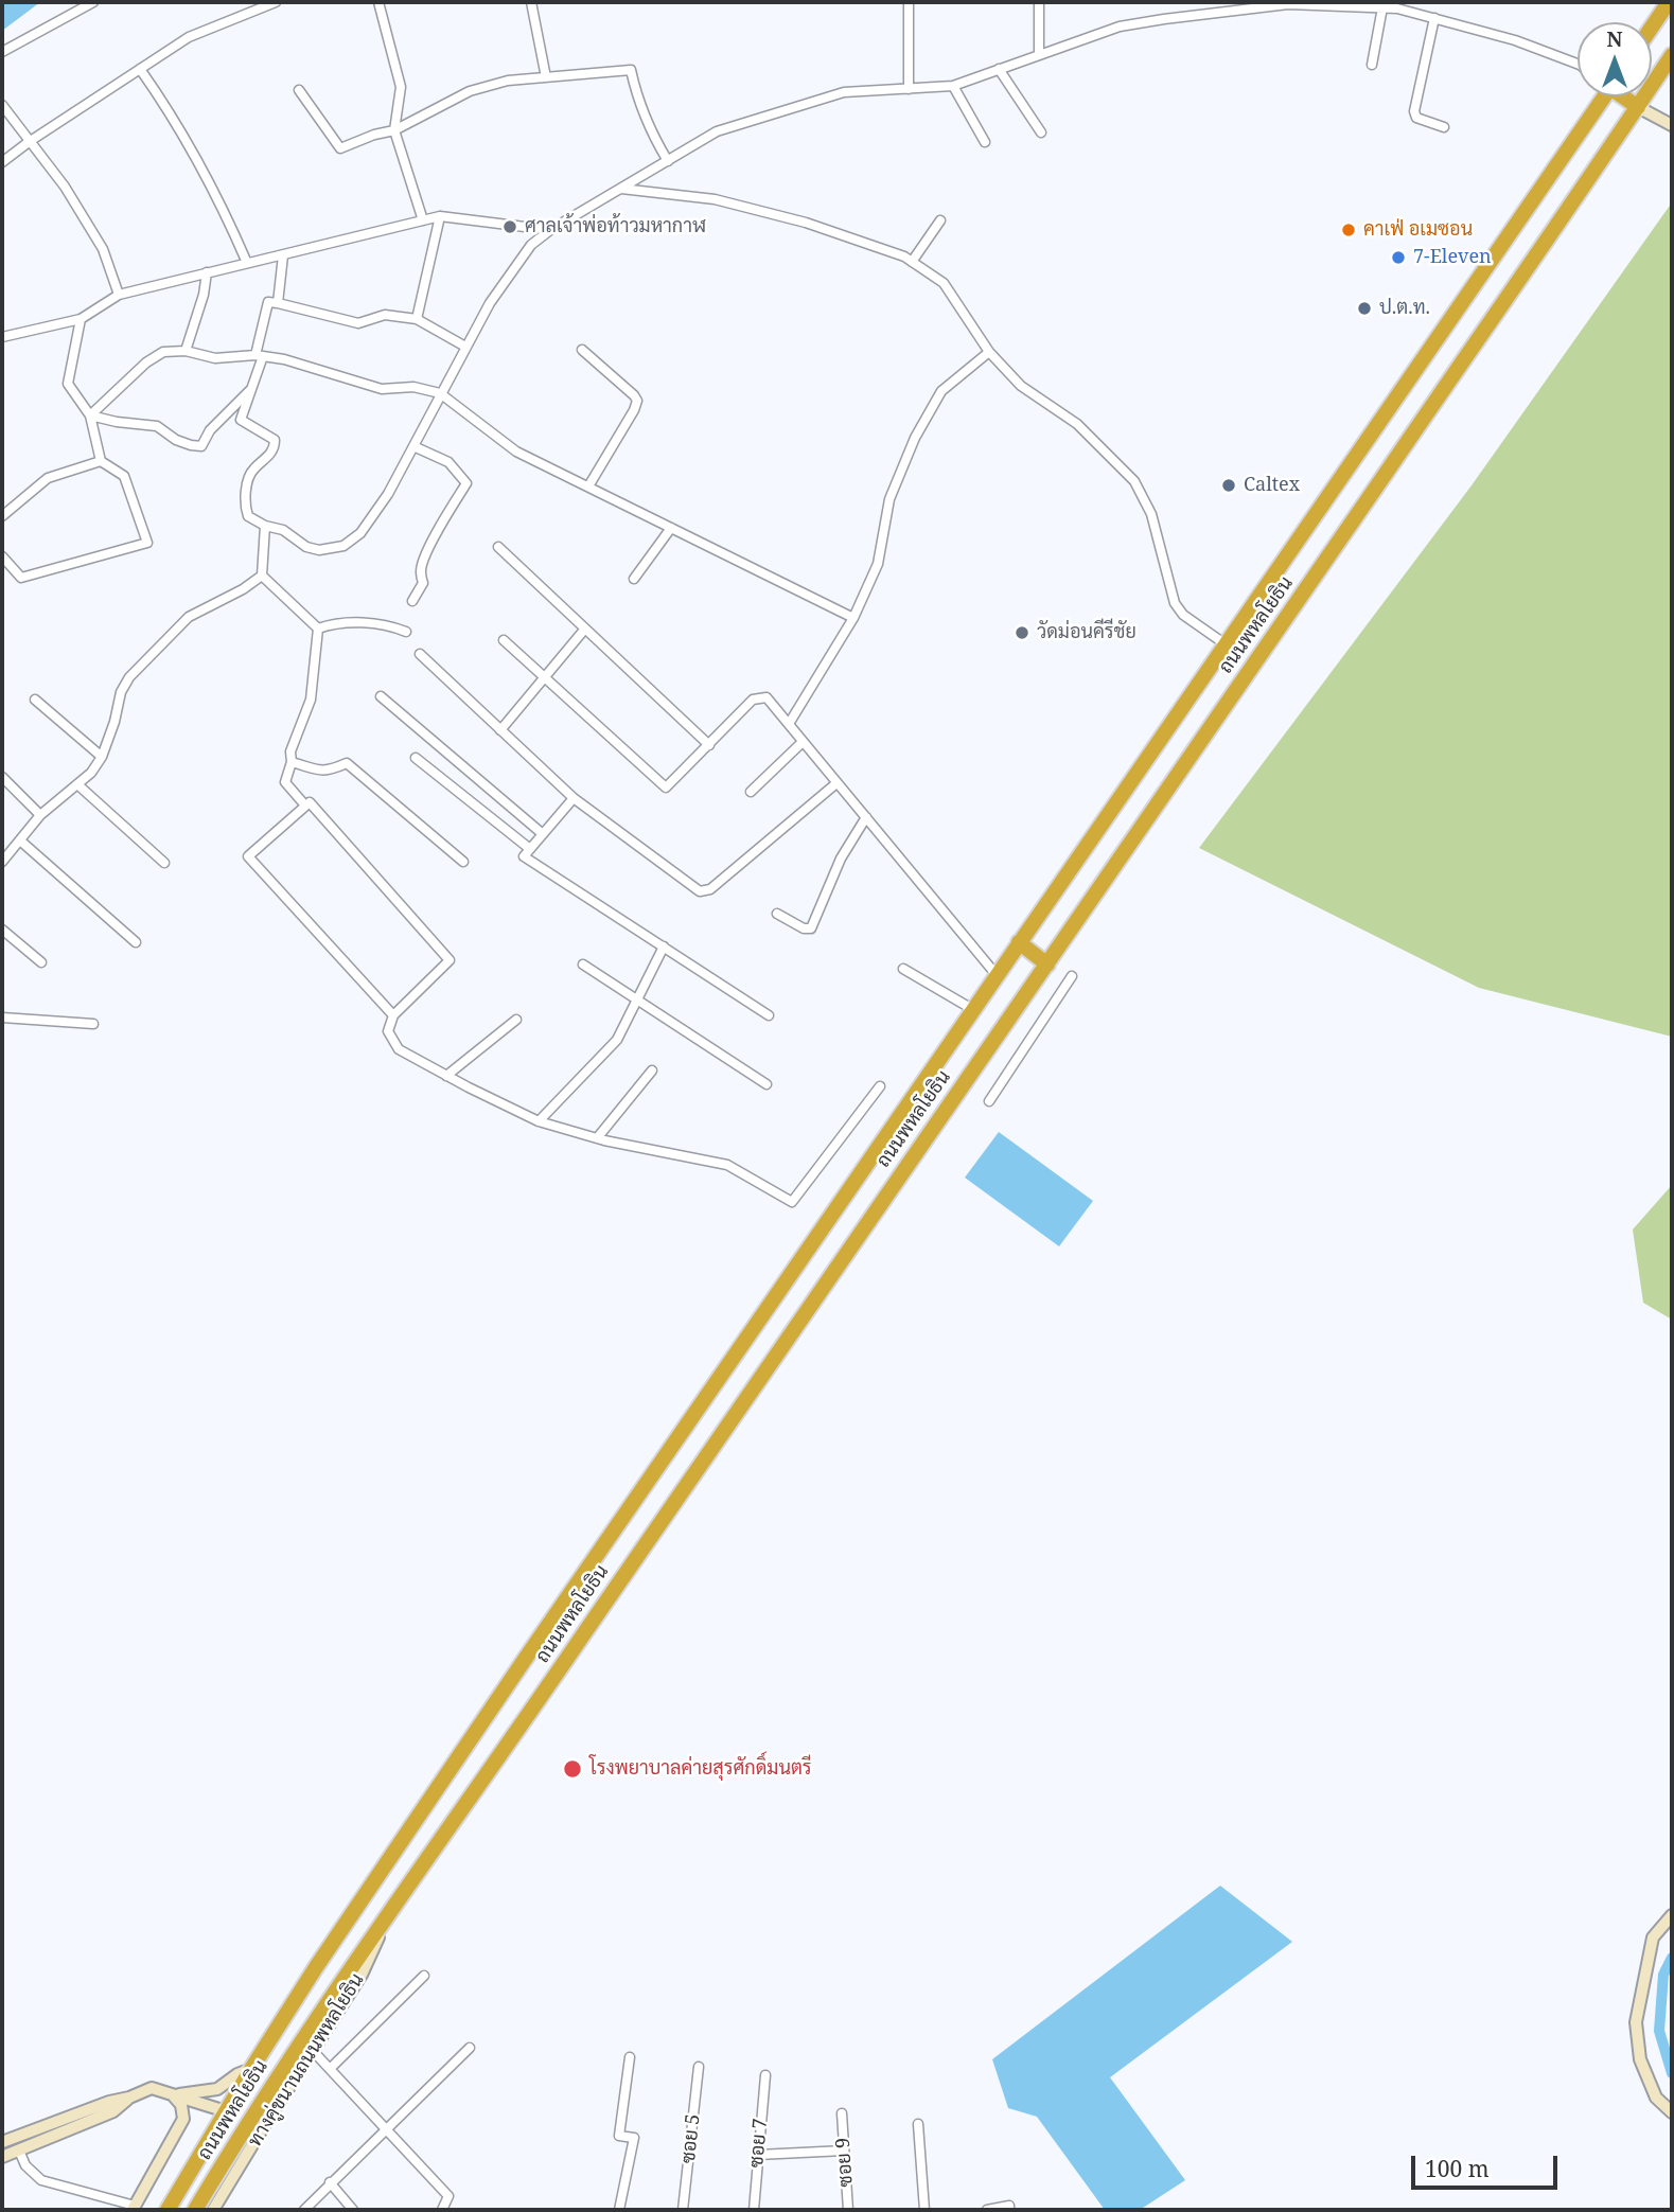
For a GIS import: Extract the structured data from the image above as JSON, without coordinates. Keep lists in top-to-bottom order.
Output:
{
  "streets": {
    "highway": ["ถนนพหลโยธิน"],
    "main road": ["ทางคู่ขนานถนนพหลโยธิน"],
    "street": ["ซอย 5", "ซอย 7", "ซอย 9"]
  },
  "crossings": [
    ["ถนนพหลโยธิน", "ทางคู่ขนานถนนพหลโยธิน"]
  ],
  "places": [
    "ศาลเจ้าพ่อท้าวมหากาฬ",
    "คาเฟ่ อเมซอน",
    "7-Eleven",
    "ป.ต.ท.",
    "Caltex",
    "วัดม่อนคีรีชัย",
    "โรงพยาบาลค่ายสุรศักดิ์มนตรี"
  ],
  "scale_bar": "100 m",
  "north": "top"
}
